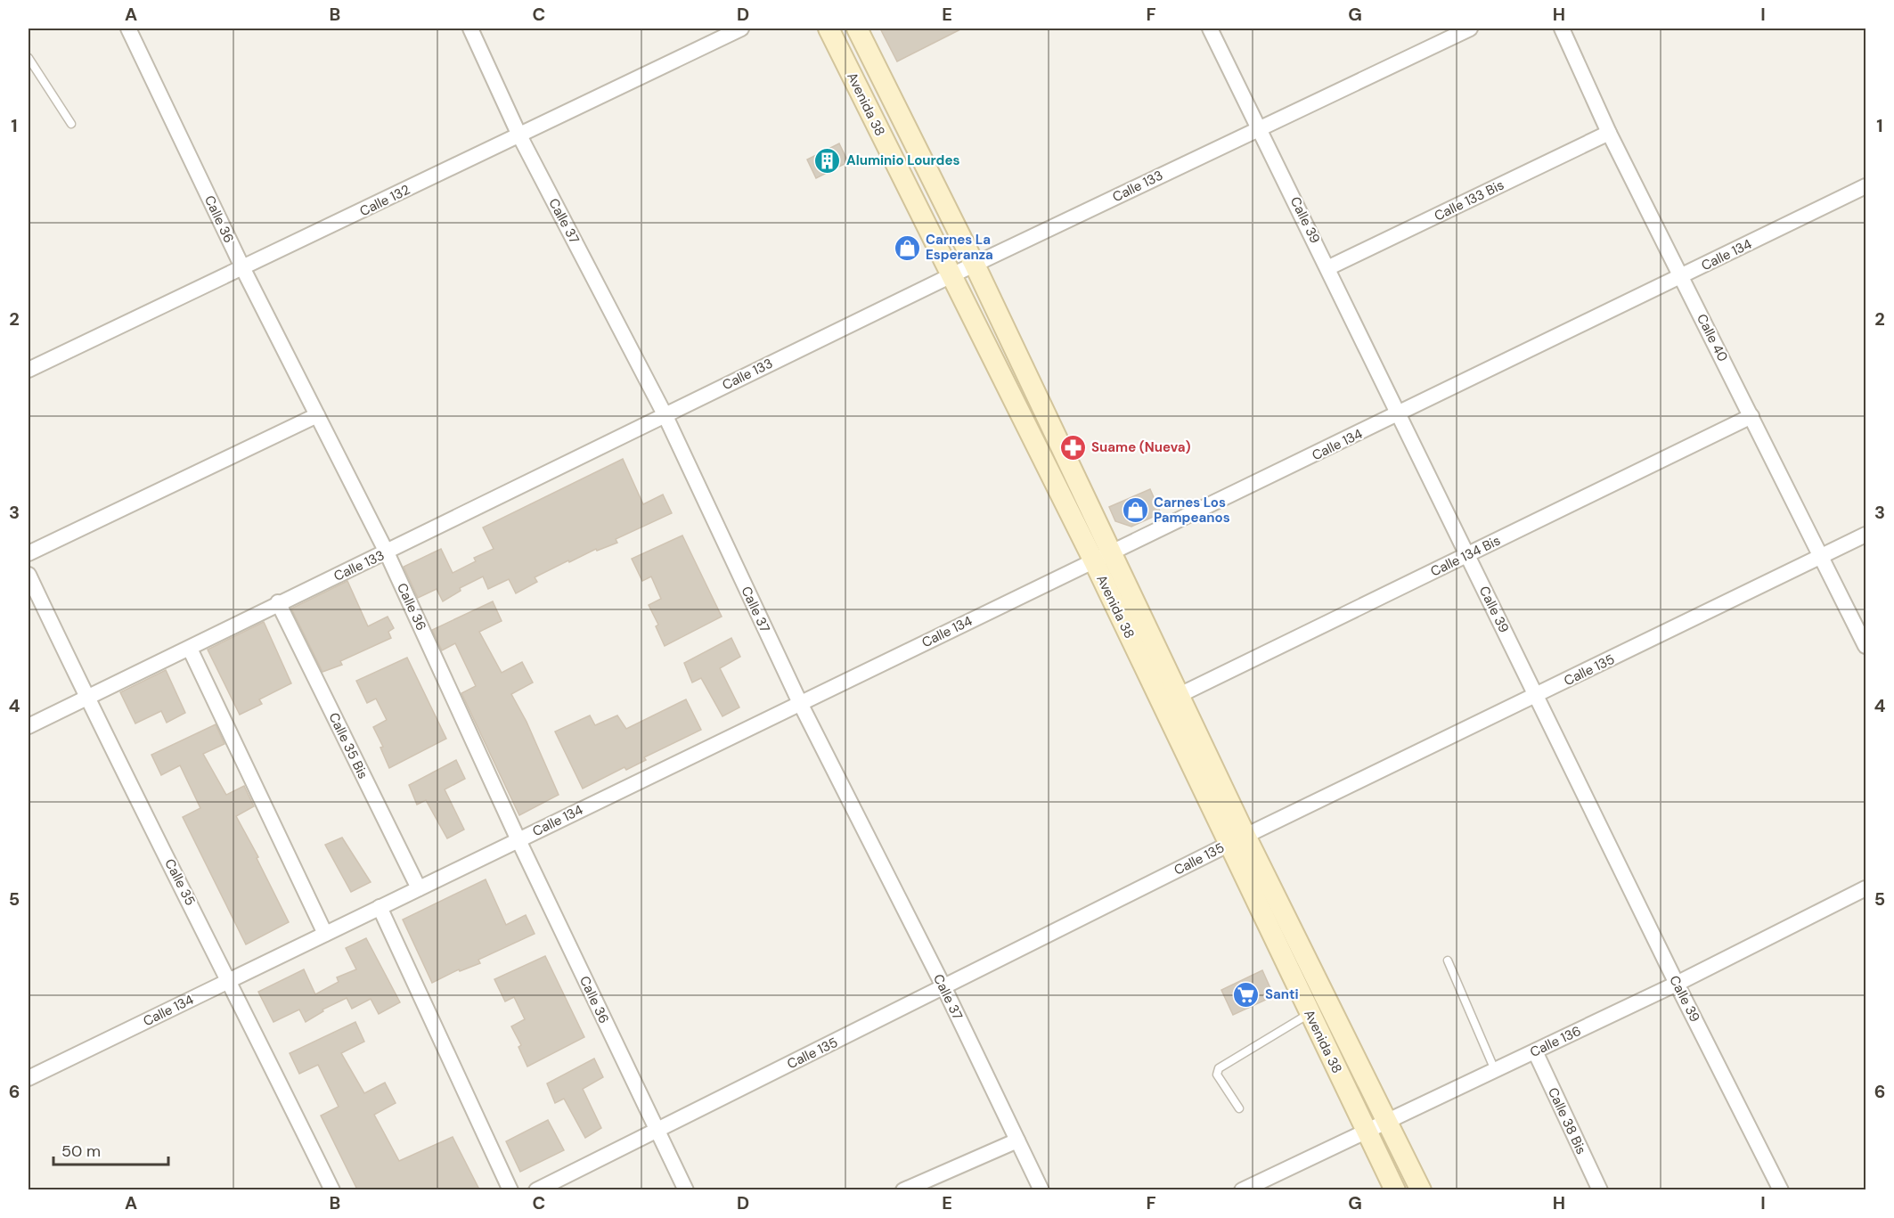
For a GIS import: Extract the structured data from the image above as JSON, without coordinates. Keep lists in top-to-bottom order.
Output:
{
  "streets": {
    "main road": ["Avenida 38"],
    "street": [
      "Calle 133",
      "Calle 132",
      "Calle 133 Bis",
      "Calle 36",
      "Calle 39",
      "Calle 37",
      "Calle 134",
      "Calle 40",
      "Calle 134 Bis",
      "Calle 135",
      "Calle 35 Bis",
      "Calle 35",
      "Calle 136",
      "Calle 38 Bis"
    ]
  },
  "crossings": [
    ["Avenida 38", "Calle 133"],
    ["Avenida 38", "Calle 134"],
    ["Avenida 38", "Calle 134 Bis"],
    ["Avenida 38", "Calle 135"],
    ["Avenida 38", "Calle 136"],
    ["Calle 133", "Calle 36"],
    ["Calle 133", "Calle 39"],
    ["Calle 133", "Calle 37"],
    ["Calle 133", "Calle 35 Bis"],
    ["Calle 133", "Calle 35"],
    ["Calle 132", "Calle 36"],
    ["Calle 132", "Calle 37"],
    ["Calle 133 Bis", "Calle 39"],
    ["Calle 133 Bis", "Calle 40"],
    ["Calle 36", "Calle 134"],
    ["Calle 36", "Calle 135"],
    ["Calle 39", "Calle 134"],
    ["Calle 39", "Calle 134 Bis"],
    ["Calle 39", "Calle 135"],
    ["Calle 39", "Calle 136"],
    ["Calle 37", "Calle 134"],
    ["Calle 37", "Calle 135"],
    ["Calle 134", "Calle 40"],
    ["Calle 134", "Calle 35 Bis"],
    ["Calle 134", "Calle 35"],
    ["Calle 40", "Calle 134 Bis"],
    ["Calle 40", "Calle 135"],
    ["Calle 136", "Calle 38 Bis"]
  ],
  "places": {
    "building": ["Aluminio Lourdes"],
    "shop": ["Carnes La Esperanza", "Carnes Los Pampeanos"],
    "pharmacy": ["Suame (Nueva)"],
    "supermarket": ["Santi"]
  },
  "scale_bar": "50 m",
  "grid": {
    "columns": [
      "A",
      "B",
      "C",
      "D",
      "E",
      "F",
      "G",
      "H",
      "I"
    ],
    "rows": [
      "1",
      "2",
      "3",
      "4",
      "5",
      "6"
    ]
  }
}
